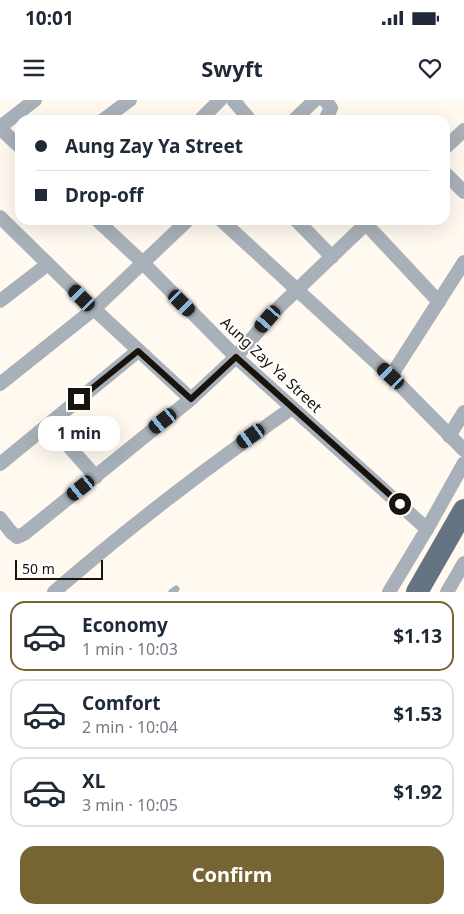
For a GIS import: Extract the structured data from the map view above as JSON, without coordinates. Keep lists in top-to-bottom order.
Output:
{
  "streets": {
    "street": ["Aung Zay Ya Street"]
  },
  "scale_bar": "50 m",
  "page": {
    "status": "10:01",
    "header": "Swyft",
    "banner": ["Aung Zay Ya Street", "Drop-off"],
    "bubble": "1 min",
    "scale": "50 m",
    "list": [
      {
        "name": "Economy",
        "note": "1 min · 10:03",
        "value": "$1.13"
      },
      {
        "name": "Comfort",
        "note": "2 min · 10:04",
        "value": "$1.53"
      },
      {
        "name": "XL",
        "note": "3 min · 10:05",
        "value": "$1.92"
      }
    ],
    "buttons": "Confirm"
  }
}
